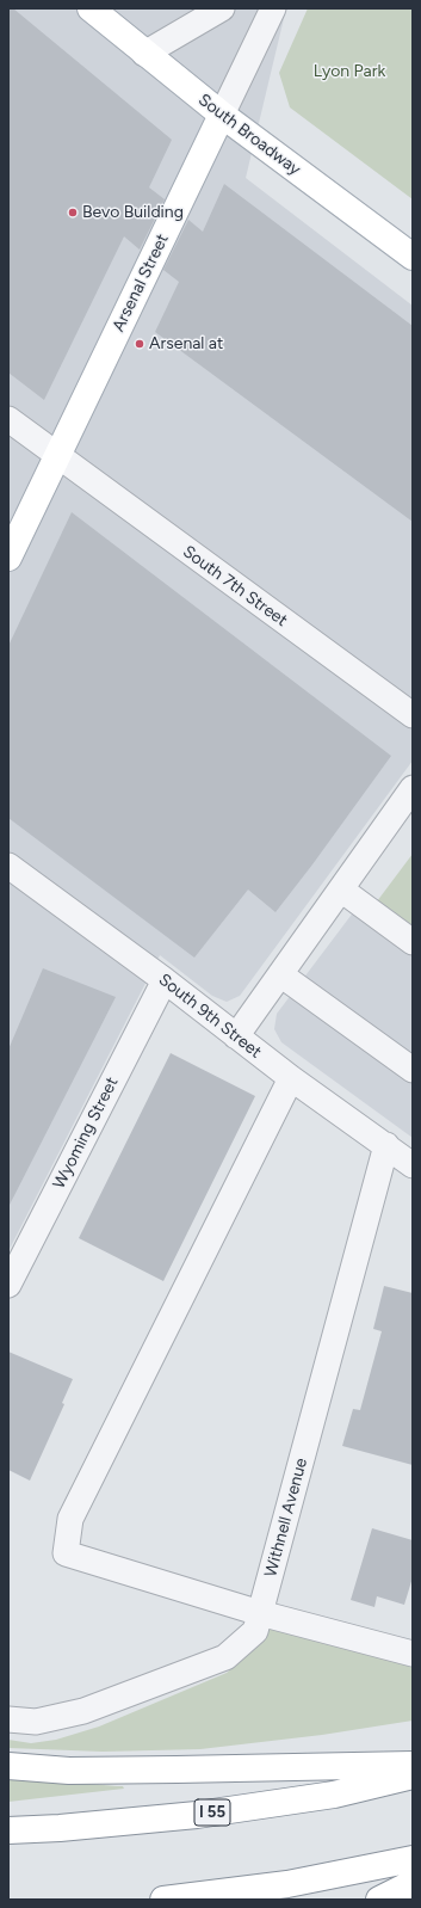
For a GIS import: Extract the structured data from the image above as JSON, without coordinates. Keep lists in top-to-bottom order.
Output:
{
  "streets": {
    "main road": ["South Broadway", "Arsenal Street", "I 55"],
    "street": [
      "South 7th Street",
      "South 9th Street",
      "Wyoming Street",
      "Withnell Avenue"
    ]
  },
  "crossings": [
    ["South Broadway", "Arsenal Street"],
    ["Arsenal Street", "South 7th Street"],
    ["South 9th Street", "Wyoming Street"],
    ["South 9th Street", "Withnell Avenue"]
  ],
  "parks": ["Lyon Park"],
  "places": ["Bevo Building", "Arsenal at"]
}
